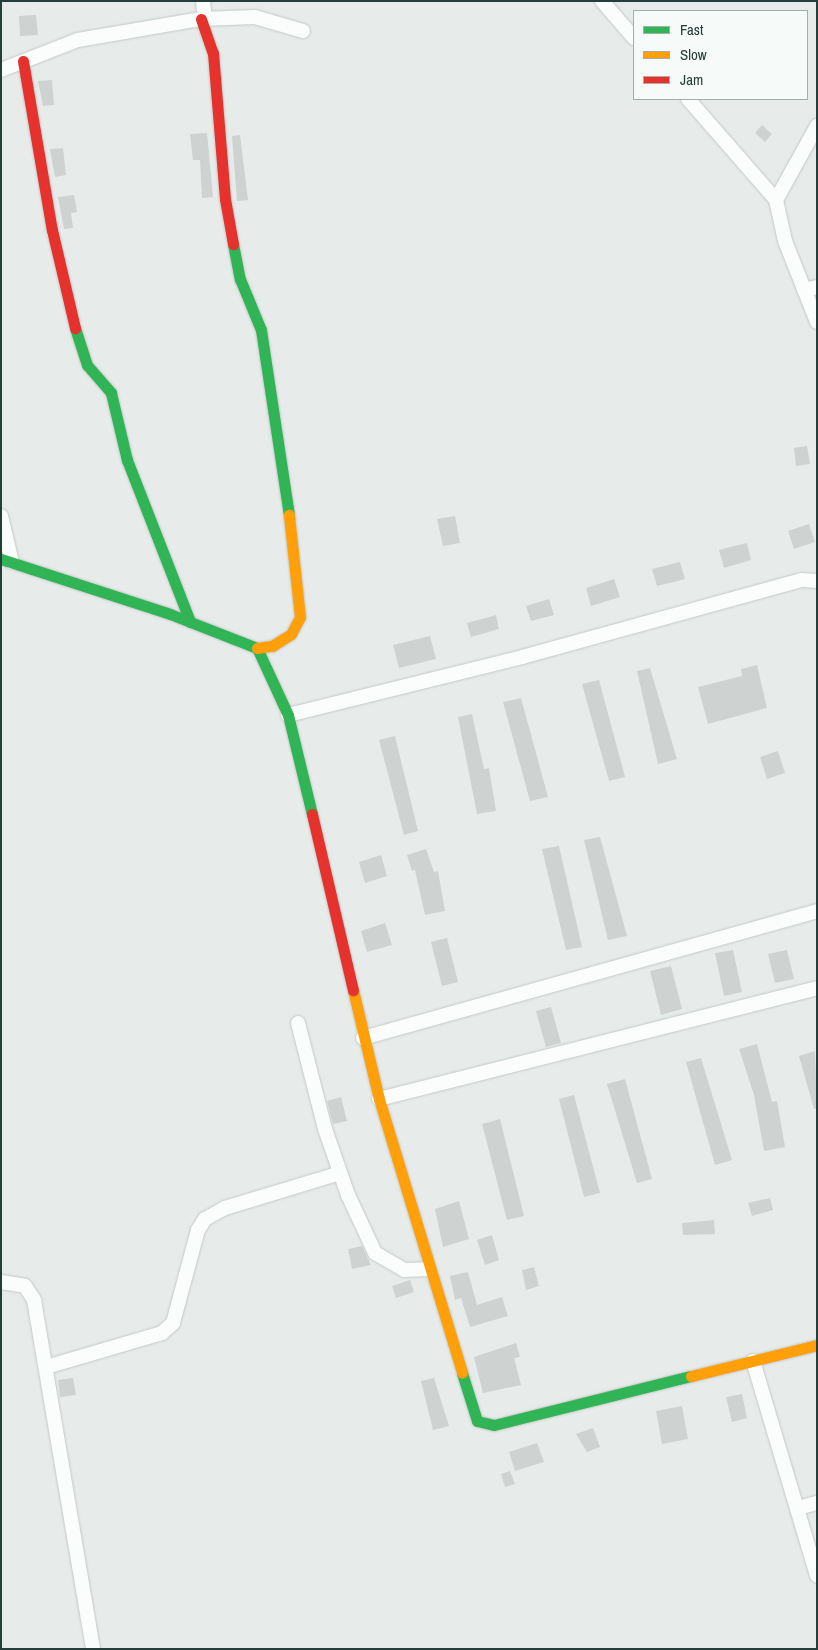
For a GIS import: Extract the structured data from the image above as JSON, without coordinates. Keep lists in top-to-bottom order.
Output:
{
  "legend": ["Fast", "Slow", "Jam"]
}
